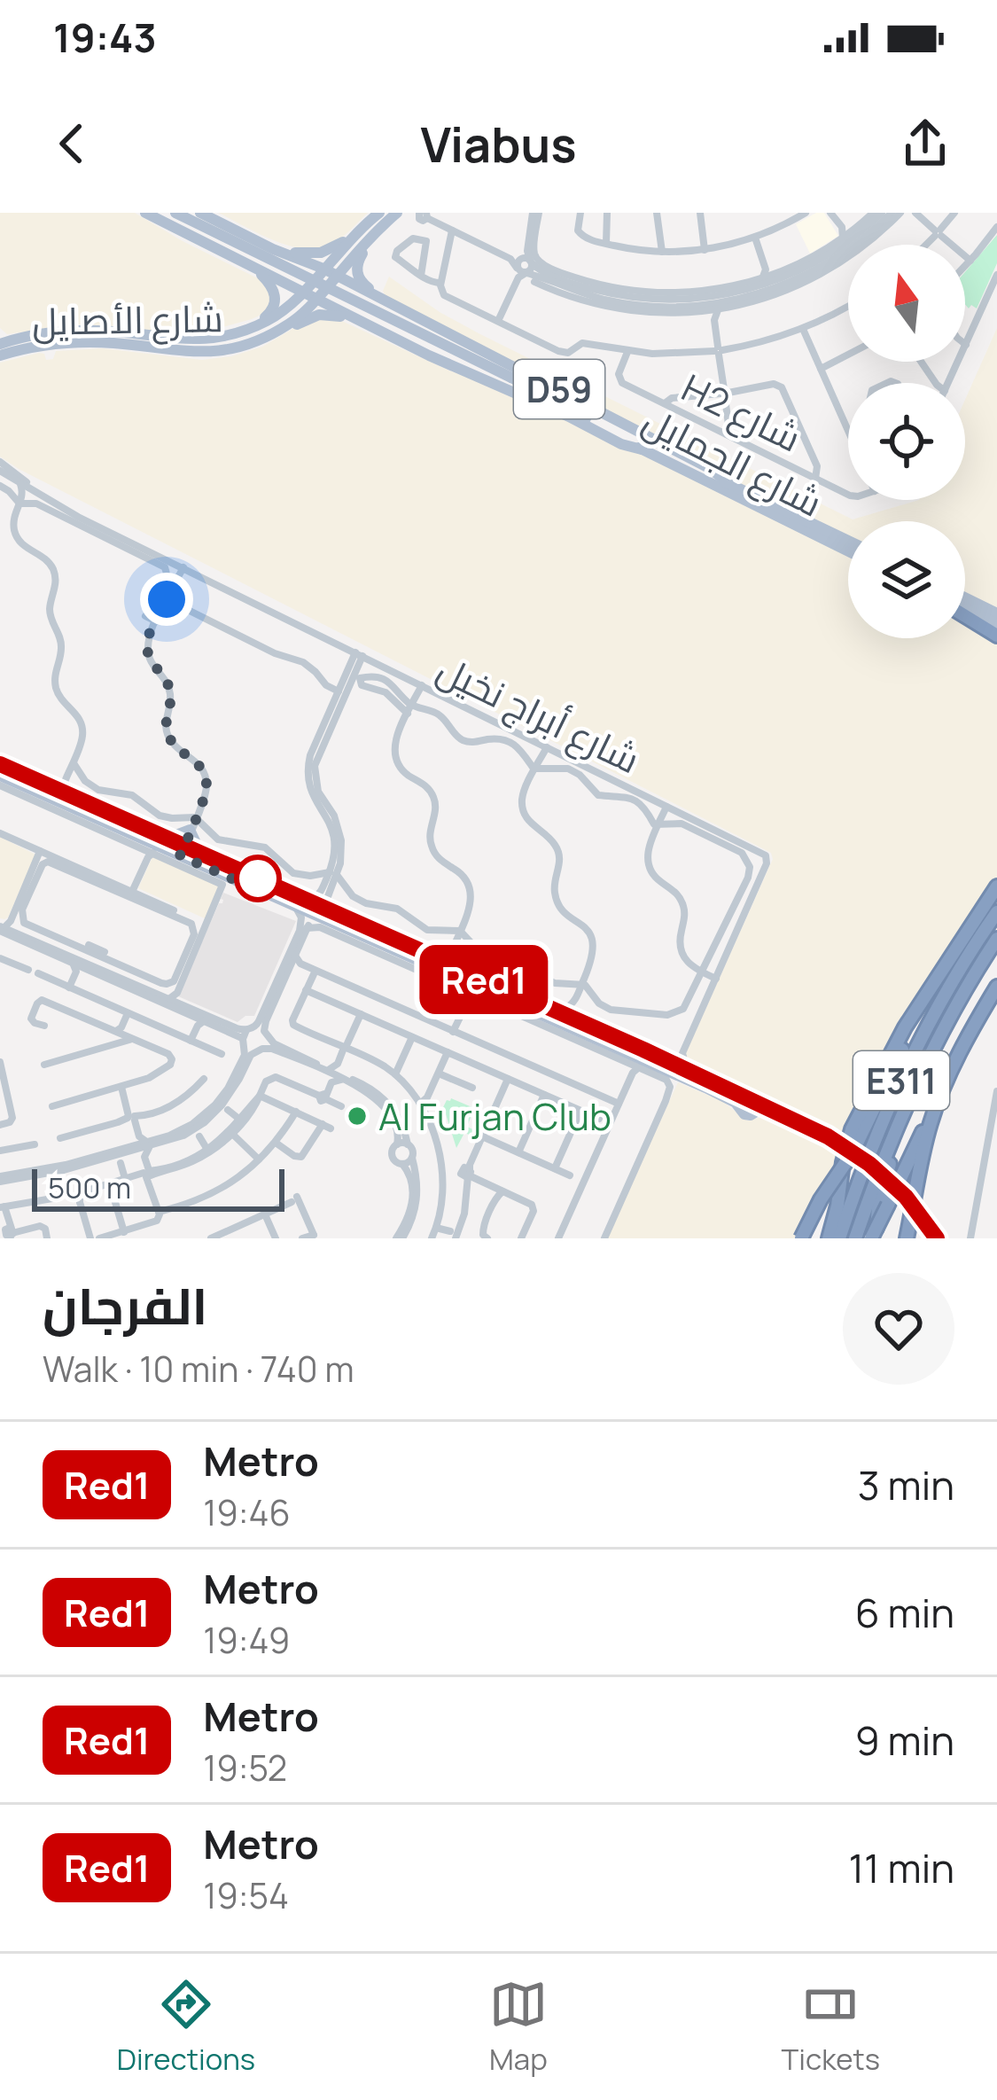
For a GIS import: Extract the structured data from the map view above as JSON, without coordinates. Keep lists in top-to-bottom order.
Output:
{
  "streets": {
    "highway": ["E311"],
    "main road": ["شارع الأصايل", "D59", "شارع الجمايل"],
    "street": ["H2 شارع", "شارع أبراج نخيل"]
  },
  "crossings": [
    ["شارع الأصايل", "D59"],
    ["D59", "شارع الجمايل"]
  ],
  "places": ["Al Furjan Club"],
  "lines": ["metro line Red1"],
  "scale_bar": "500 m",
  "north": "top",
  "page": {
    "status": "19:43",
    "header": "Viabus",
    "on_map": "Red1",
    "scale": "500 m",
    "heading": ["الفرجان", "Walk · 10 min · 740 m"],
    "list": [
      {
        "mark": "Red1",
        "name": "Metro",
        "note": "19:46",
        "value": "3 min"
      },
      {
        "mark": "Red1",
        "name": "Metro",
        "note": "19:49",
        "value": "6 min"
      },
      {
        "mark": "Red1",
        "name": "Metro",
        "note": "19:52",
        "value": "9 min"
      },
      {
        "mark": "Red1",
        "name": "Metro",
        "note": "19:54",
        "value": "11 min"
      }
    ],
    "tabs": ["Directions", "Map", "Tickets"]
  }
}
